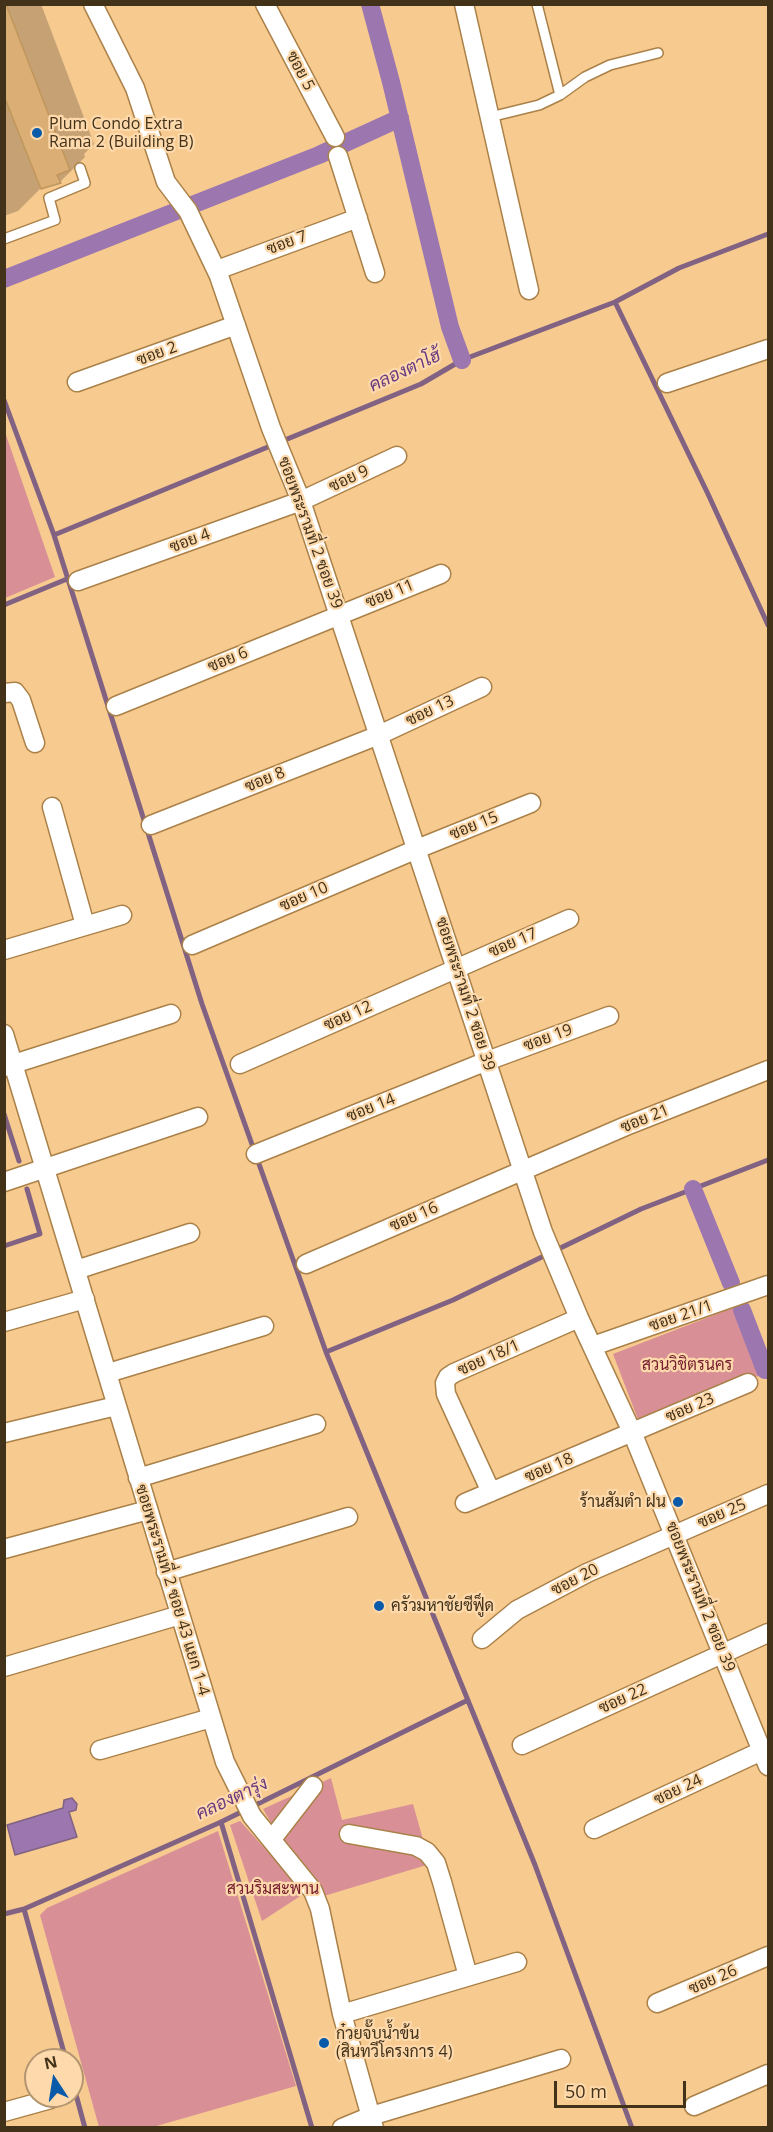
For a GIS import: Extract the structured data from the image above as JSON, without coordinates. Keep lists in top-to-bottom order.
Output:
{
  "streets": {
    "street": [
      "ซอย 5",
      "ซอย 7",
      "ซอย 2",
      "ซอย 9",
      "ซอยพระรามที่ 2 ซอย 39",
      "ซอย 4",
      "ซอย 11",
      "ซอย 6",
      "ซอย 13",
      "ซอย 8",
      "ซอย 15",
      "ซอย 10",
      "ซอย 17",
      "ซอย 12",
      "ซอย 19",
      "ซอย 14",
      "ซอย 21",
      "ซอย 16",
      "ซอย 21/1",
      "ซอย 18/1",
      "ซอย 23",
      "ซอย 18",
      "ซอย 25",
      "ซอย 20",
      "ซอยพระรามที่ 2 ซอย 43 แยก 1-4",
      "ซอย 22",
      "ซอย 24",
      "ซอย 26"
    ]
  },
  "crossings": [
    ["ซอย 7", "ซอยพระรามที่ 2 ซอย 39"],
    ["ซอย 2", "ซอยพระรามที่ 2 ซอย 39"],
    ["ซอย 9", "ซอยพระรามที่ 2 ซอย 39"],
    ["ซอย 9", "ซอย 4"],
    ["ซอยพระรามที่ 2 ซอย 39", "ซอย 4"],
    ["ซอยพระรามที่ 2 ซอย 39", "ซอย 11"],
    ["ซอยพระรามที่ 2 ซอย 39", "ซอย 6"],
    ["ซอยพระรามที่ 2 ซอย 39", "ซอย 13"],
    ["ซอยพระรามที่ 2 ซอย 39", "ซอย 8"],
    ["ซอยพระรามที่ 2 ซอย 39", "ซอย 15"],
    ["ซอยพระรามที่ 2 ซอย 39", "ซอย 10"],
    ["ซอยพระรามที่ 2 ซอย 39", "ซอย 17"],
    ["ซอยพระรามที่ 2 ซอย 39", "ซอย 12"],
    ["ซอยพระรามที่ 2 ซอย 39", "ซอย 19"],
    ["ซอยพระรามที่ 2 ซอย 39", "ซอย 14"],
    ["ซอยพระรามที่ 2 ซอย 39", "ซอย 21"],
    ["ซอยพระรามที่ 2 ซอย 39", "ซอย 16"],
    ["ซอยพระรามที่ 2 ซอย 39", "ซอย 21/1"],
    ["ซอยพระรามที่ 2 ซอย 39", "ซอย 18/1"],
    ["ซอยพระรามที่ 2 ซอย 39", "ซอย 23"],
    ["ซอยพระรามที่ 2 ซอย 39", "ซอย 18"],
    ["ซอยพระรามที่ 2 ซอย 39", "ซอย 25"],
    ["ซอยพระรามที่ 2 ซอย 39", "ซอย 20"],
    ["ซอยพระรามที่ 2 ซอย 39", "ซอย 22"],
    ["ซอยพระรามที่ 2 ซอย 39", "ซอย 24"],
    ["ซอย 11", "ซอย 6"],
    ["ซอย 13", "ซอย 8"],
    ["ซอย 15", "ซอย 10"],
    ["ซอย 17", "ซอย 12"],
    ["ซอย 19", "ซอย 14"],
    ["ซอย 21", "ซอย 16"],
    ["ซอย 18/1", "ซอย 18"],
    ["ซอย 23", "ซอย 18"],
    ["ซอย 25", "ซอย 20"]
  ],
  "water": ["คลองตาโฮ้", "คลองตารุ่ง"],
  "parks": ["สวนวิชิตรนคร", "สวนริมสะพาน"],
  "places": [
    "Plum Condo Extra Rama 2 (Building B)",
    "ร้านสัมตำ ฝน",
    "ครัวมหาชัยซีฟู็ด",
    "ก๋วยจั๊บน้ำข้น (สินทวีโครงการ 4)"
  ],
  "scale_bar": "50 m",
  "north": "top"
}
